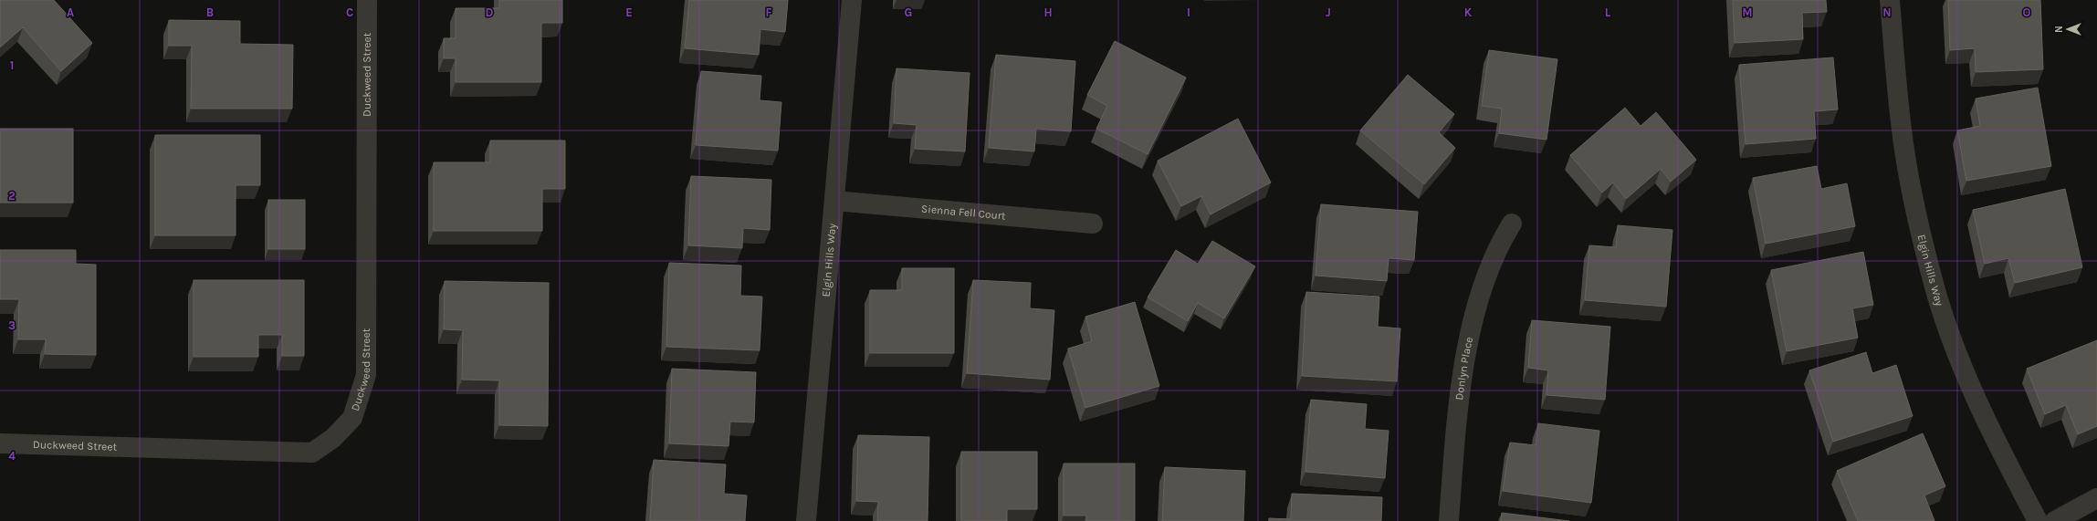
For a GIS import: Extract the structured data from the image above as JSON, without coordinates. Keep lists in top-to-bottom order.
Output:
{
  "streets": {
    "street": [
      "Duckweed Street",
      "Sienna Fell Court",
      "Elgin Hills Way",
      "Donlyn Place"
    ]
  },
  "crossings": [
    ["Sienna Fell Court", "Elgin Hills Way"]
  ],
  "north": "left",
  "grid": {
    "columns": [
      "A",
      "B",
      "C",
      "D",
      "E",
      "F",
      "G",
      "H",
      "I",
      "J",
      "K",
      "L",
      "M",
      "N",
      "O"
    ],
    "rows": [
      "1",
      "2",
      "3",
      "4"
    ]
  }
}
